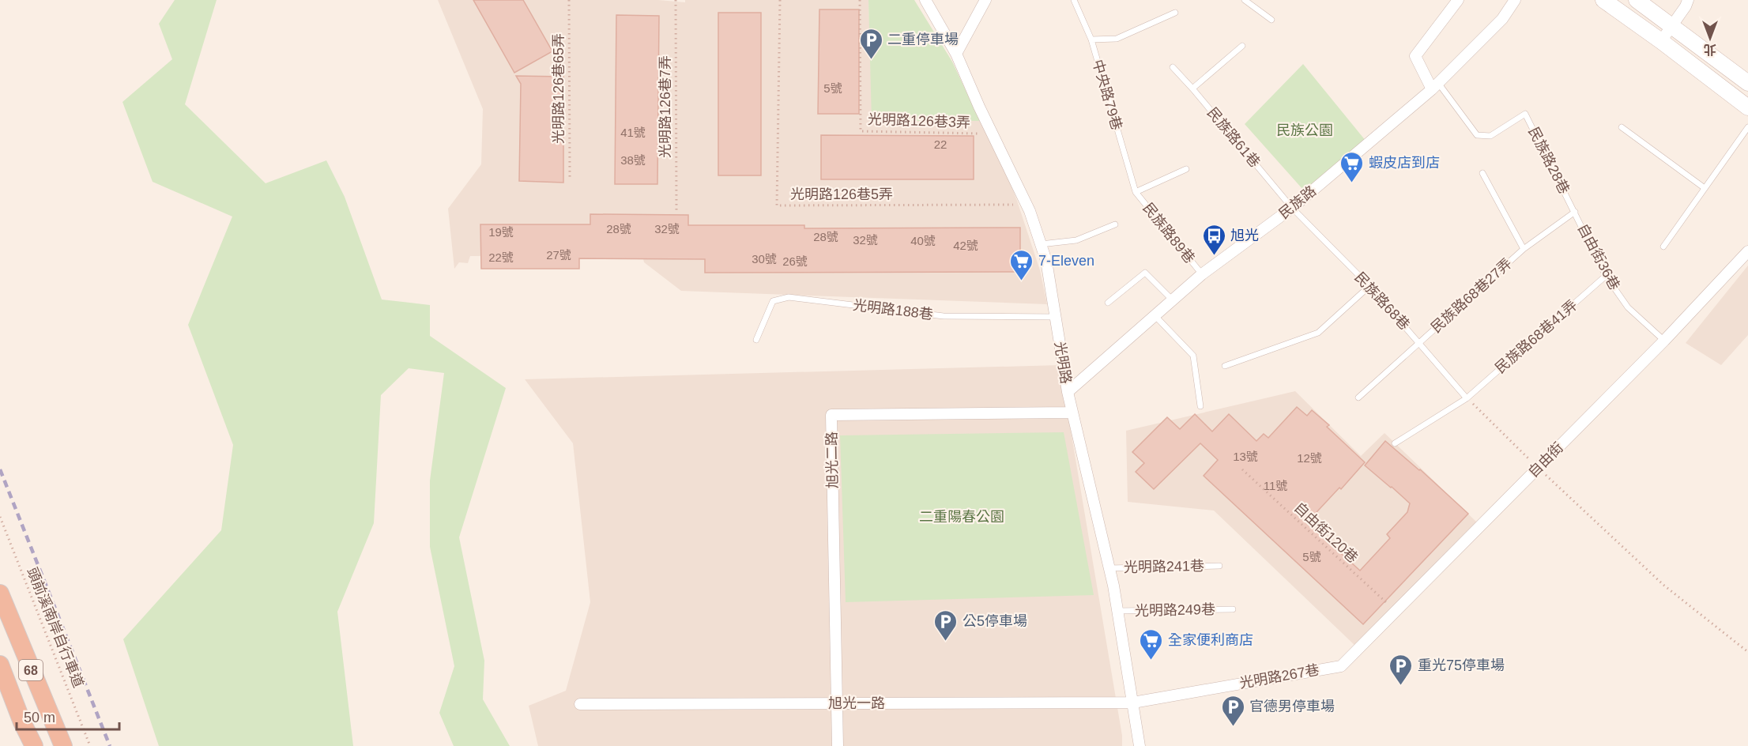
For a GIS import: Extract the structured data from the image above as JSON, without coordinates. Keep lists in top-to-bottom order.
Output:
{
  "streets": {
    "highway": ["68"],
    "street": [
      "民族路",
      "光明路",
      "旭光二路",
      "自由街",
      "光明路267巷",
      "旭光一路"
    ],
    "lane": [
      "中央路79巷",
      "民族路61巷",
      "民族路28巷",
      "民族路89巷",
      "自由街36巷",
      "民族路68巷27弄",
      "民族路68巷",
      "光明路188巷",
      "民族路68巷41弄",
      "光明路241巷",
      "光明路249巷"
    ],
    "path": [
      "光明路126巷65弄",
      "光明路126巷7弄",
      "光明路126巷3弄",
      "光明路126巷5弄",
      "自由街120巷",
      "頭前溪南岸自行車道"
    ]
  },
  "crossings": [
    ["中央路79巷", "民族路89巷"],
    ["光明路126巷3弄", "光明路"],
    ["民族路61巷", "民族路"],
    ["民族路61巷", "民族路68巷"],
    ["民族路28巷", "民族路"],
    ["民族路28巷", "自由街36巷"],
    ["民族路28巷", "民族路68巷27弄"],
    ["光明路126巷5弄", "光明路"],
    ["民族路", "民族路89巷"],
    ["民族路", "民族路68巷"],
    ["民族路", "光明路"],
    ["自由街36巷", "民族路68巷27弄"],
    ["自由街36巷", "民族路68巷41弄"],
    ["自由街36巷", "自由街"],
    ["民族路68巷27弄", "民族路68巷"],
    ["民族路68巷", "民族路68巷41弄"],
    ["光明路188巷", "光明路"],
    ["光明路", "旭光二路"],
    ["光明路", "光明路241巷"],
    ["光明路", "光明路249巷"],
    ["光明路", "光明路267巷"],
    ["光明路", "旭光一路"],
    ["旭光二路", "旭光一路"],
    ["自由街", "自由街120巷"],
    ["自由街", "光明路267巷"],
    ["光明路267巷", "旭光一路"]
  ],
  "parks": ["民族公園", "二重陽春公園"],
  "places": {
    "parking": [
      "二重停車場",
      "公5停車場",
      "重光75停車場",
      "官德男停車場"
    ],
    "supermarket": ["蝦皮店到店", "7-Eleven", "全家便利商店"],
    "bus stop": ["旭光"]
  },
  "house_numbers": [
    "5號",
    "41號",
    "22",
    "38號",
    "28號",
    "32號",
    "19號",
    "28號",
    "32號",
    "40號",
    "42號",
    "27號",
    "22號",
    "30號",
    "26號",
    "13號",
    "12號",
    "11號",
    "5號"
  ],
  "scale_bar": "50 m",
  "north": "bottom"
}
